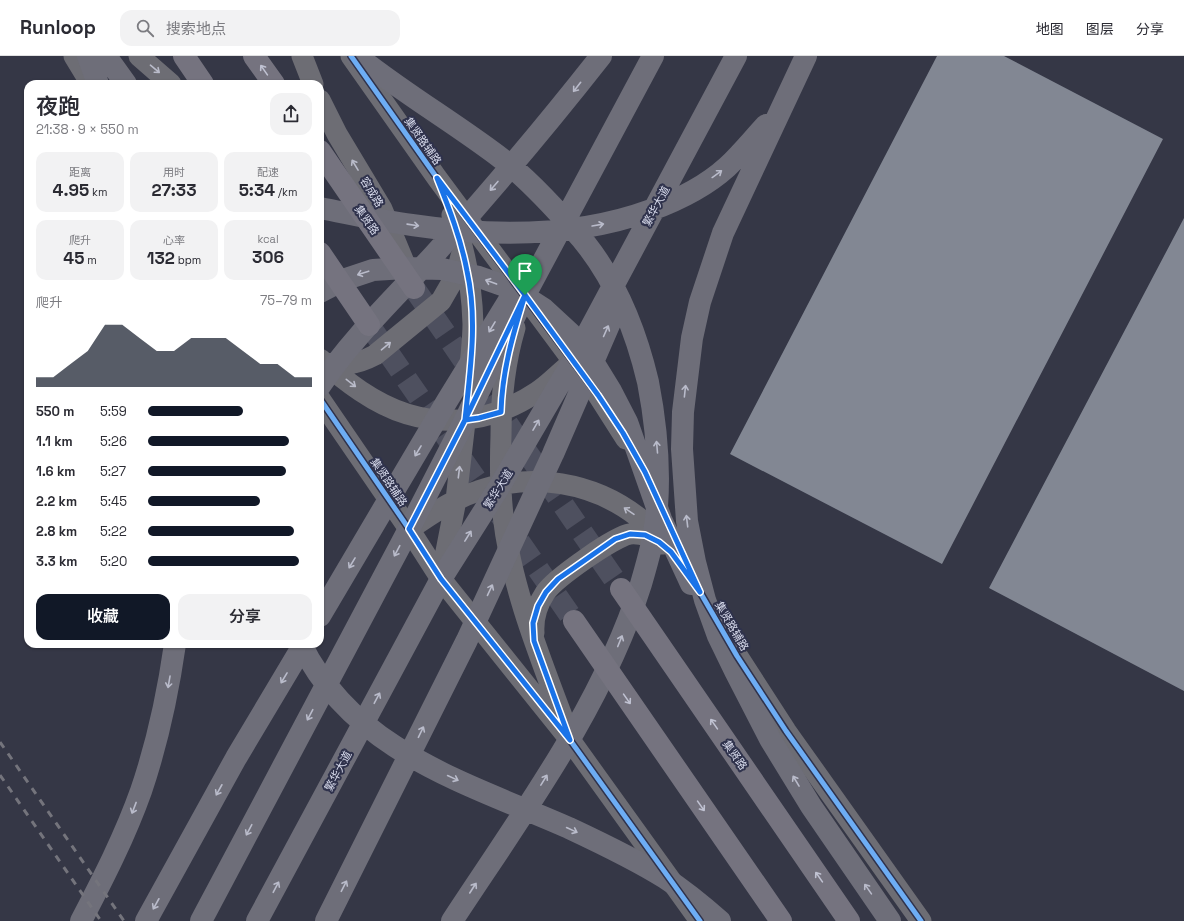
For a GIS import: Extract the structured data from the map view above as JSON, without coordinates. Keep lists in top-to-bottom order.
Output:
{
  "streets": {
    "highway": ["集贤路"],
    "main road": ["繁华大道"],
    "street": ["集贤路辅路", "容成路"]
  },
  "crossings": [
    ["集贤路辅路", "繁华大道"],
    ["容成路", "集贤路"]
  ],
  "page": {
    "header": "Runloop",
    "search": "搜索地点",
    "nav": ["地图", "图层", "分享"],
    "heading": ["夜跑", "21:38 · 9 × 550 m"],
    "stats": [
      ["距离", "4.95 km"],
      ["用时", "27:33"],
      ["配速", "5:34 /km"],
      ["爬升", "45 m"],
      ["心率", "132 bpm"],
      ["kcal", "306"]
    ],
    "chart": ["爬升", "75–79 m"],
    "list": [
      {
        "name": "550 m",
        "note": "5:59"
      },
      {
        "name": "1.1 km",
        "note": "5:26"
      },
      {
        "name": "1.6 km",
        "note": "5:27"
      },
      {
        "name": "2.2 km",
        "note": "5:45"
      },
      {
        "name": "2.8 km",
        "note": "5:22"
      },
      {
        "name": "3.3 km",
        "note": "5:20"
      }
    ],
    "buttons": ["收藏", "分享"]
  }
}
